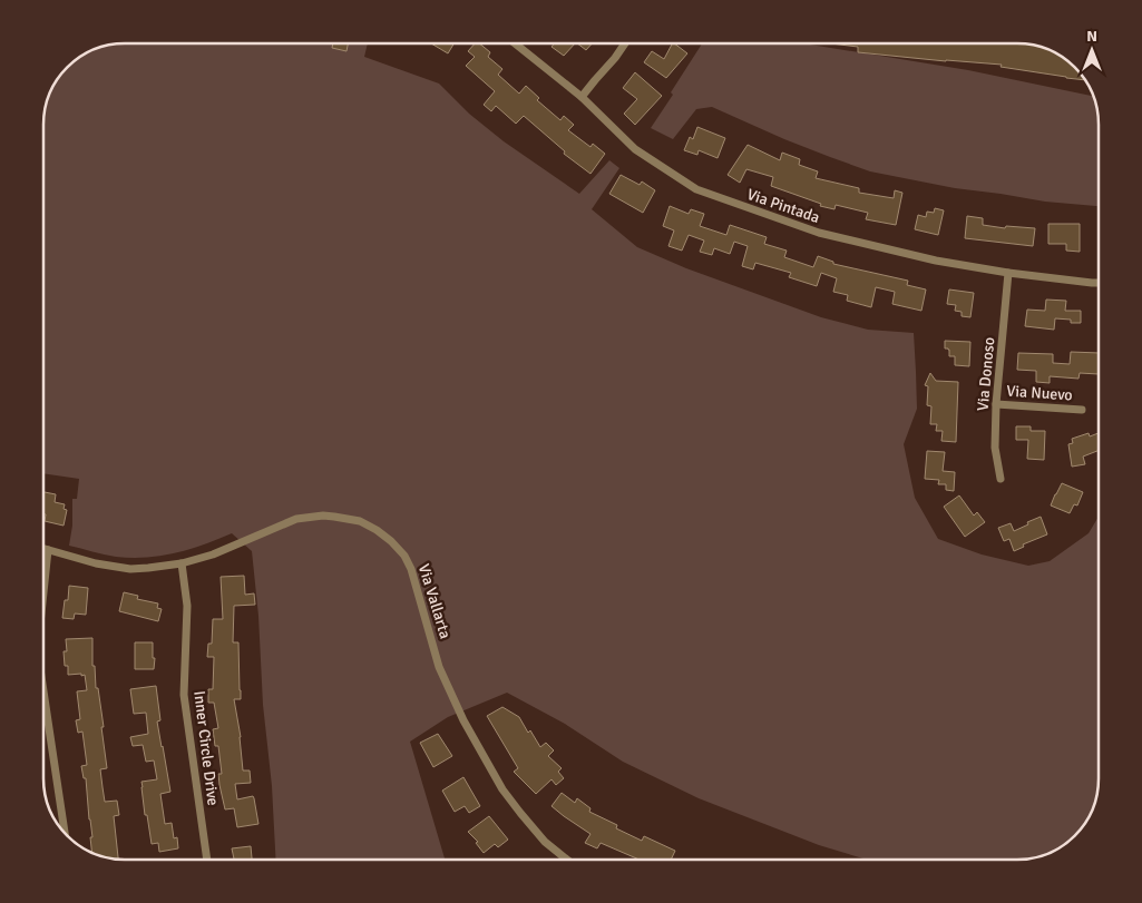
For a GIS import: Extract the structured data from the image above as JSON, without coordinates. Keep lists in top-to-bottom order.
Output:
{
  "streets": {
    "street": [
      "Via Pintada",
      "Via Donoso",
      "Via Nuevo",
      "Via Vallarta",
      "Inner Circle Drive"
    ]
  },
  "crossings": [
    ["Via Pintada", "Via Donoso"],
    ["Via Donoso", "Via Nuevo"],
    ["Via Vallarta", "Inner Circle Drive"]
  ],
  "north": "top"
}
